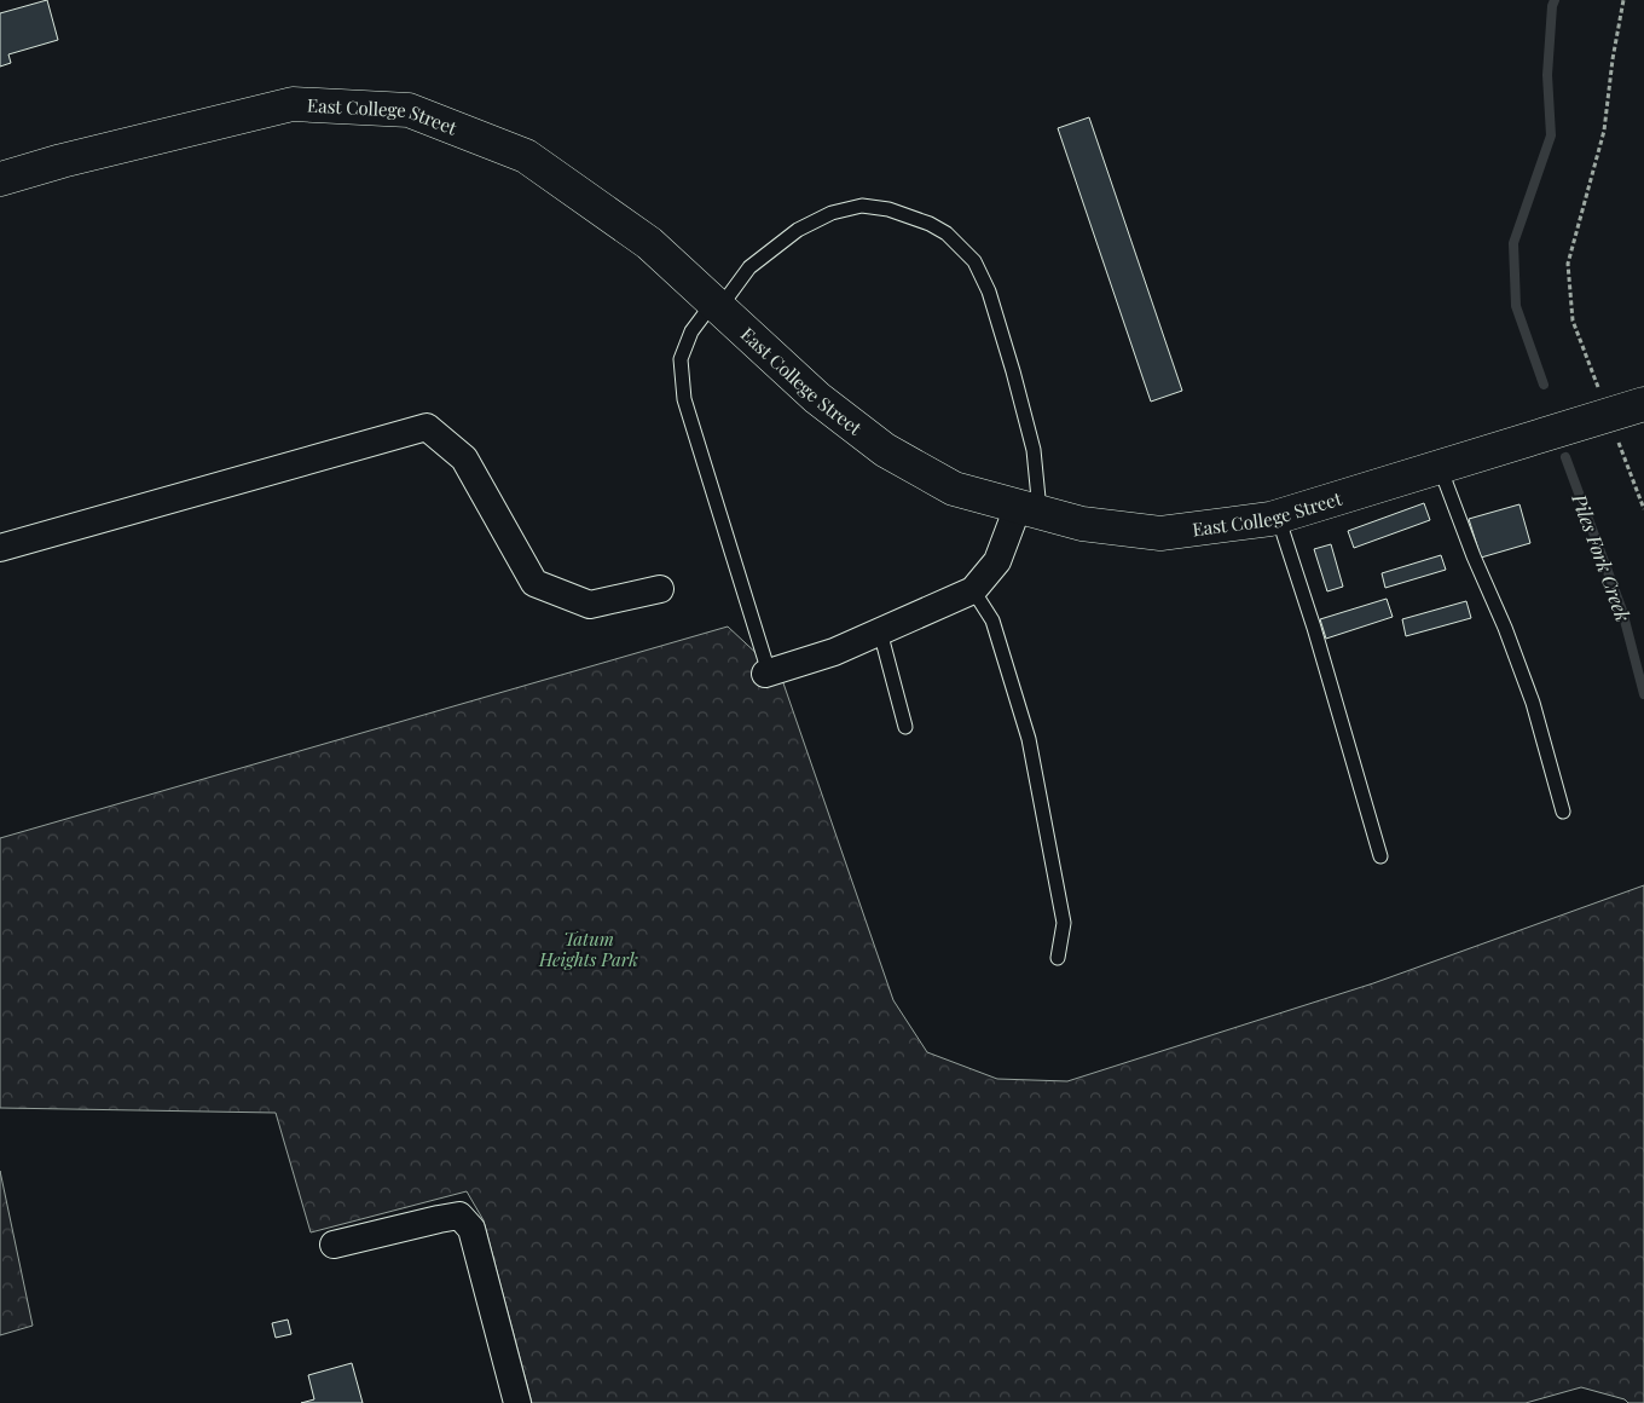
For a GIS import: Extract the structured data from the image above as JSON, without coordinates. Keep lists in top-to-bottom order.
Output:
{
  "streets": {
    "street": ["East College Street"]
  },
  "water": ["Piles Fork Creek"],
  "parks": ["Tatum Heights Park"]
}
